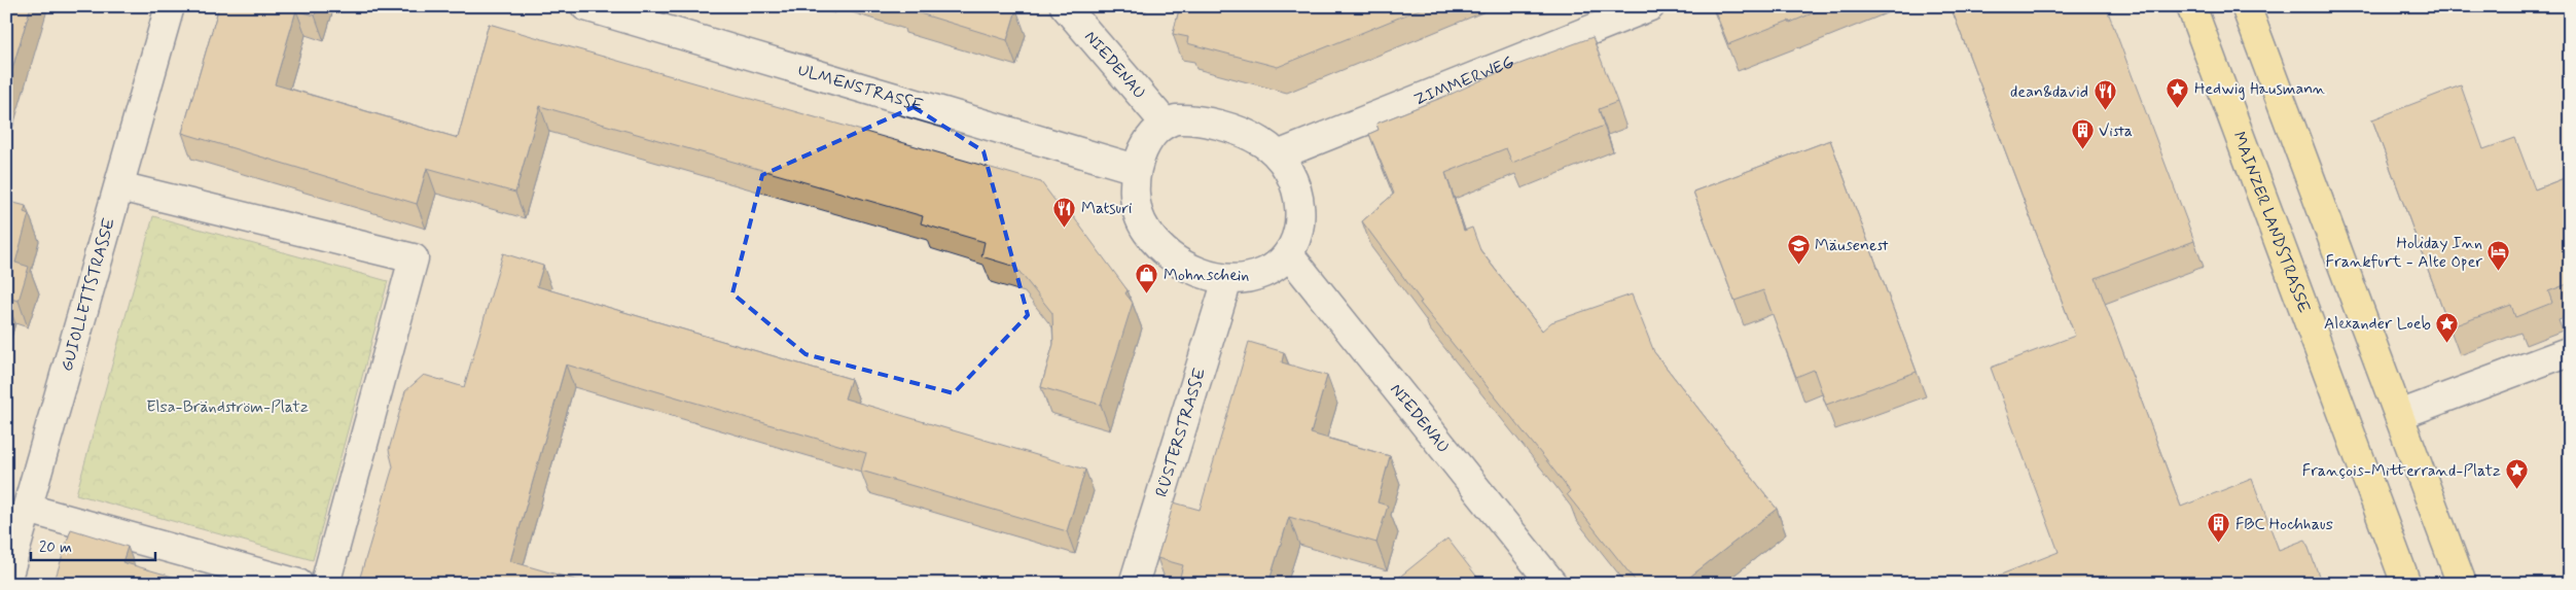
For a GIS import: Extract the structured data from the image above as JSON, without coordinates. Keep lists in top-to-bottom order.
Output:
{
  "streets": {
    "main road": ["MAINZER LANDSTRASSE"],
    "street": [
      "NIEDENAU",
      "ZIMMERWEG",
      "ULMENSTRASSE",
      "GUIOLLETTSTRASSE",
      "RÜSTERSTRASSE"
    ]
  },
  "crossings": [
    ["NIEDENAU", "ZIMMERWEG"],
    ["NIEDENAU", "ULMENSTRASSE"],
    ["NIEDENAU", "RÜSTERSTRASSE"],
    ["ZIMMERWEG", "ULMENSTRASSE"],
    ["ZIMMERWEG", "RÜSTERSTRASSE"],
    ["ULMENSTRASSE", "RÜSTERSTRASSE"]
  ],
  "parks": ["Elsa-Brändström-Platz"],
  "places": {
    "place": ["Hedwig Hausmann", "Alexander Loeb", "François-Mitterrand-Platz"],
    "restaurant": ["dean&david", "Matsuri"],
    "building": ["Vista", "FBC Hochhaus"],
    "school or university": ["Mäusenest"],
    "hotel": ["Holiday Inn Frankfurt - Alte Oper"],
    "shop": ["Mohnschein"]
  },
  "scale_bar": "20 m"
}
